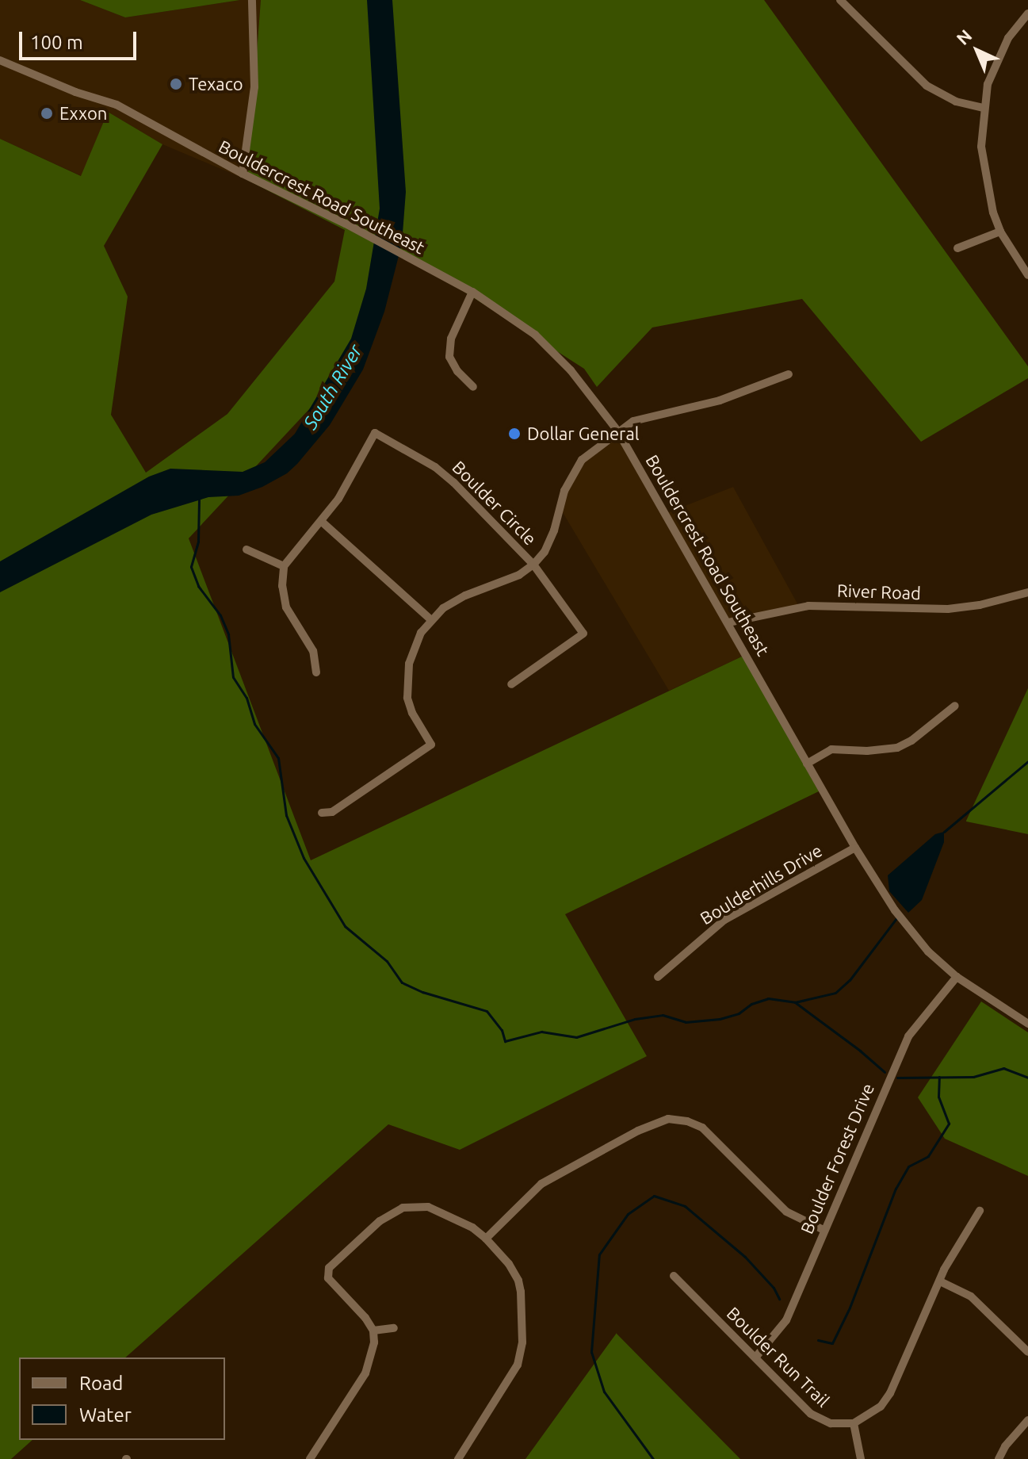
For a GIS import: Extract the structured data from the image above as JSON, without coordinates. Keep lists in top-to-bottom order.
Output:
{
  "streets": {
    "street": [
      "Bouldercrest Road Southeast",
      "Boulder Circle",
      "River Road",
      "Boulderhills Drive",
      "Boulder Forest Drive",
      "Boulder Run Trail"
    ]
  },
  "crossings": [
    ["Bouldercrest Road Southeast", "River Road"],
    ["Bouldercrest Road Southeast", "Boulderhills Drive"],
    ["Bouldercrest Road Southeast", "Boulder Forest Drive"],
    ["Boulder Forest Drive", "Boulder Run Trail"]
  ],
  "water": ["South River"],
  "places": ["Texaco", "Exxon", "Dollar General"],
  "legend": ["Road", "Water"],
  "scale_bar": "100 m",
  "north": "top left"
}
